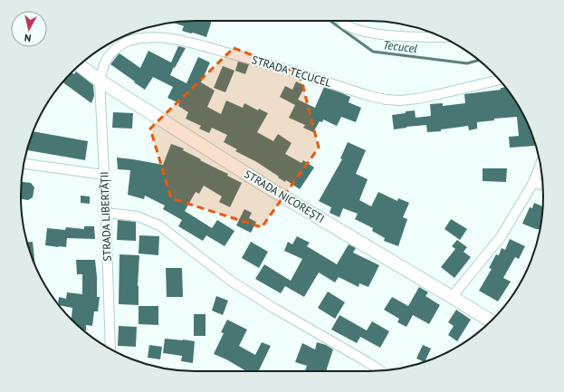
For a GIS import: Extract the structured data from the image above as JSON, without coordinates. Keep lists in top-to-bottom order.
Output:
{
  "streets": {
    "main road": ["STRADA NICOREȘTI"],
    "street": ["STRADA TECUCEL", "STRADA LIBERTĂȚII"]
  },
  "crossings": [
    ["STRADA TECUCEL", "STRADA NICOREȘTI"],
    ["STRADA TECUCEL", "STRADA LIBERTĂȚII"],
    ["STRADA NICOREȘTI", "STRADA LIBERTĂȚII"]
  ],
  "water": ["Tecucel"],
  "north": "bottom"
}
